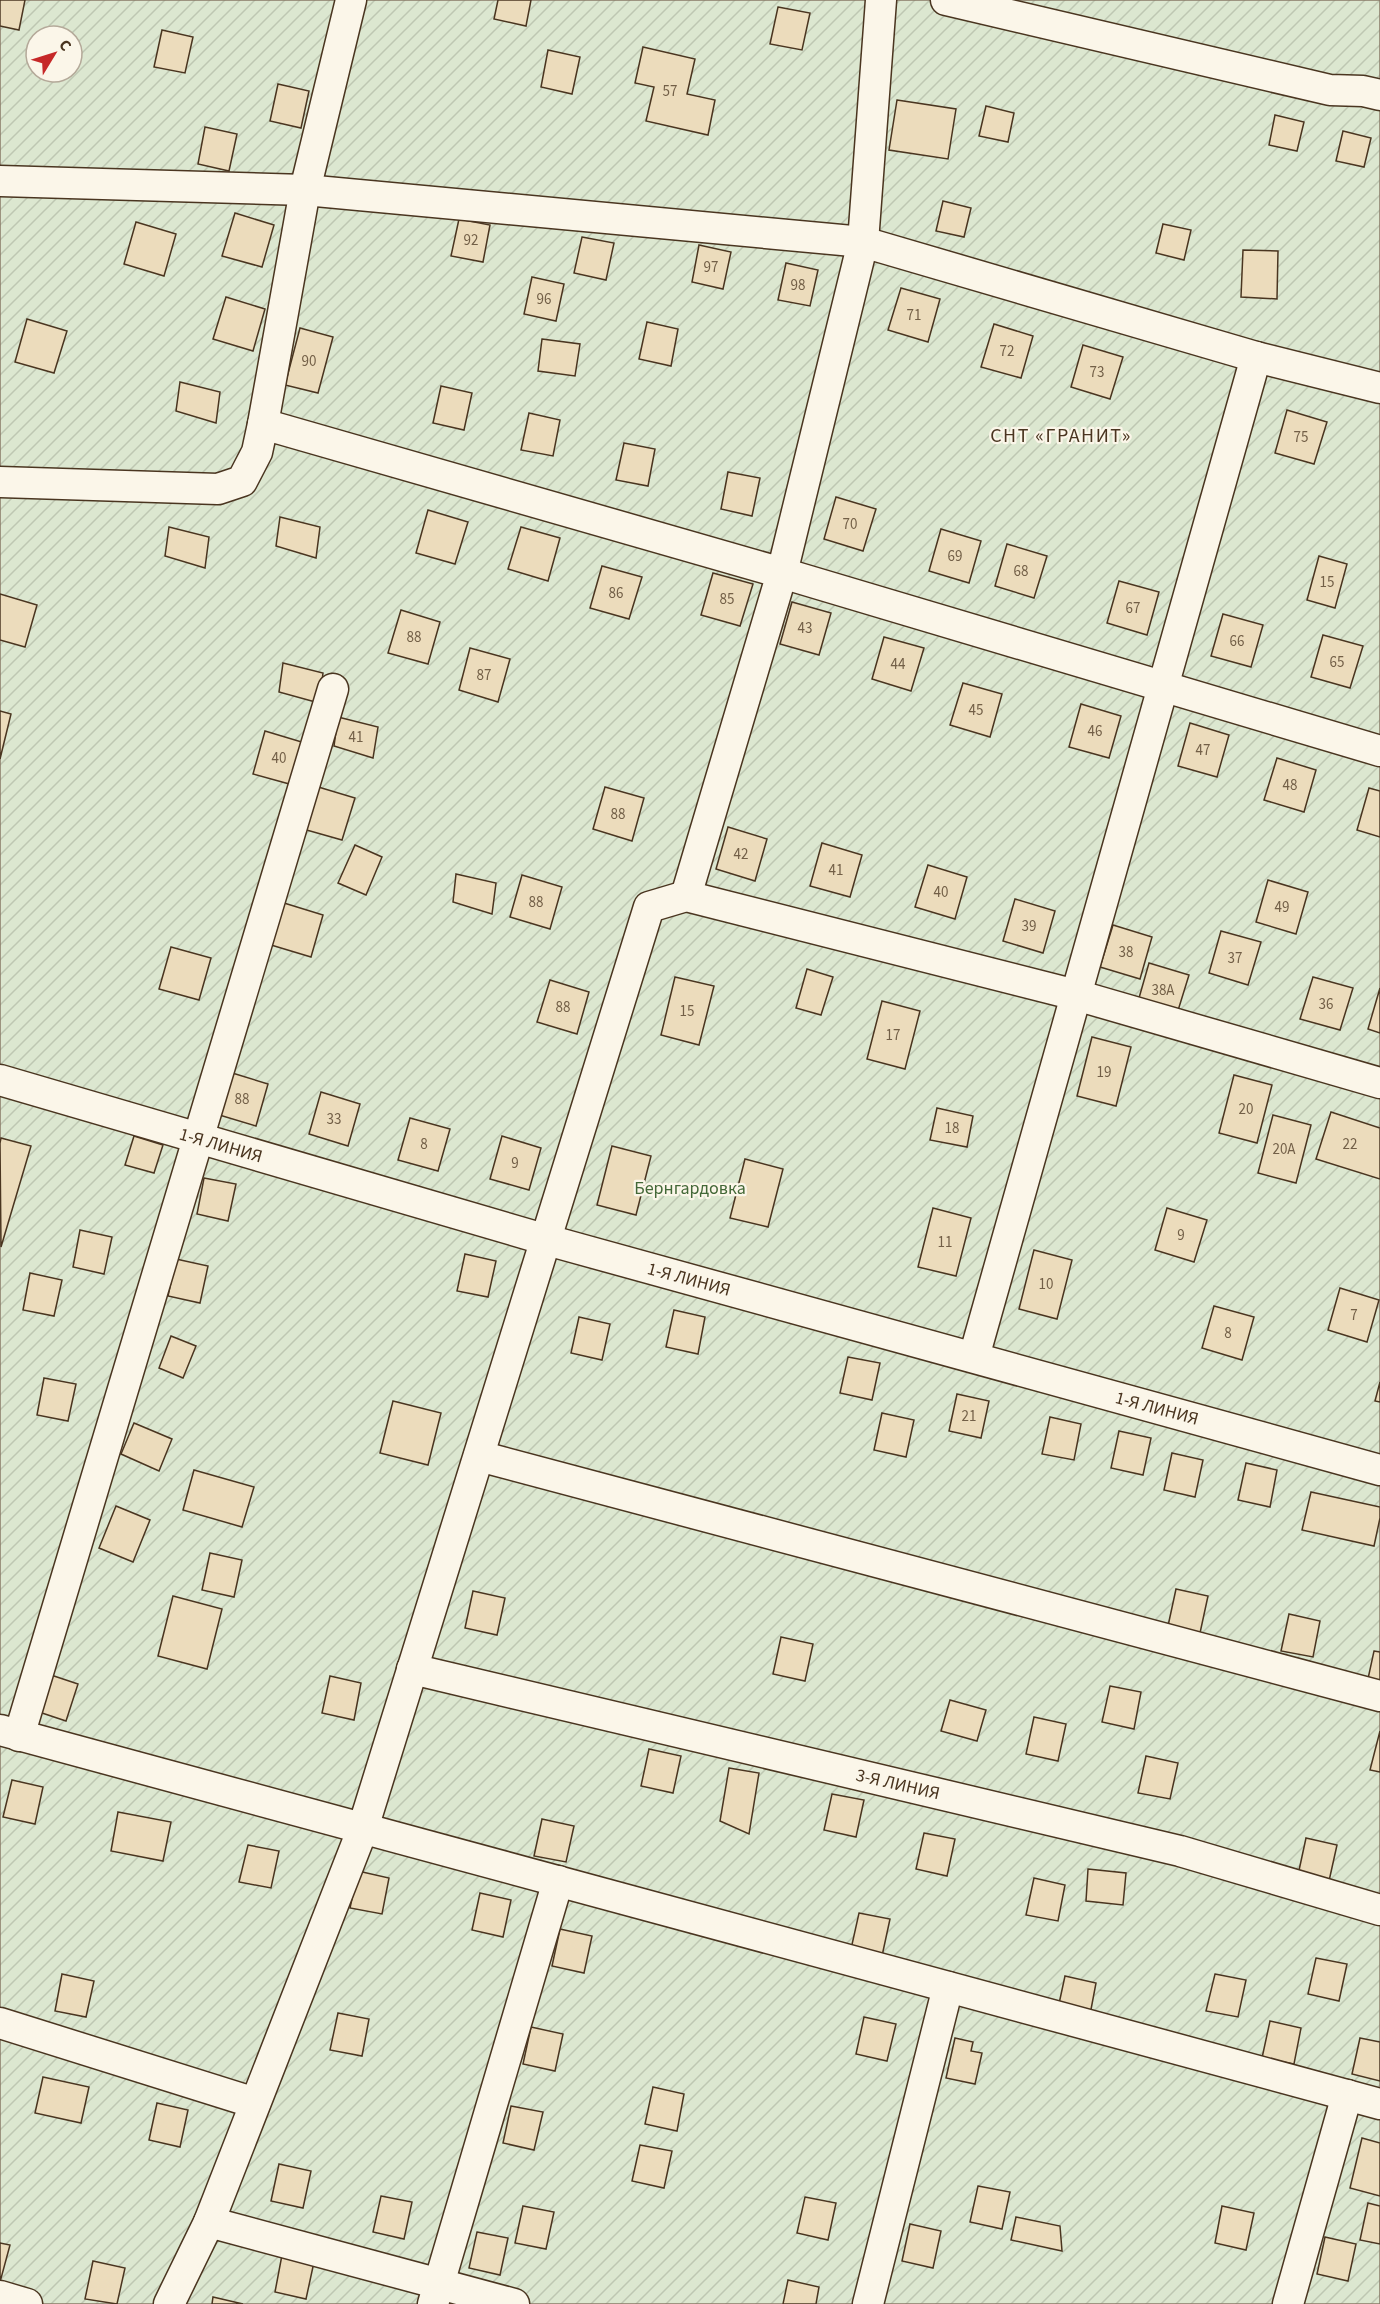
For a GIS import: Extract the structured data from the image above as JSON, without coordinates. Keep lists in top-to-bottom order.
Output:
{
  "streets": {
    "street": ["1-Я ЛИНИЯ", "3-Я ЛИНИЯ"]
  },
  "districts": ["СНТ «ГРАНИТ»"],
  "parks": ["Бернгардовка"],
  "house_numbers": [
    "57",
    "92",
    "97",
    "98",
    "96",
    "71",
    "72",
    "90",
    "73",
    "75",
    "70",
    "69",
    "68",
    "15",
    "86",
    "85",
    "67",
    "43",
    "88",
    "66",
    "65",
    "44",
    "87",
    "45",
    "46",
    "41",
    "47",
    "40",
    "48",
    "88",
    "42",
    "41",
    "40",
    "88",
    "49",
    "39",
    "38",
    "37",
    "38А",
    "36",
    "88",
    "15",
    "17",
    "19",
    "88",
    "20",
    "33",
    "18",
    "8",
    "22",
    "20А",
    "9",
    "9",
    "11",
    "10",
    "7",
    "8",
    "21"
  ],
  "north": "top right"
}
